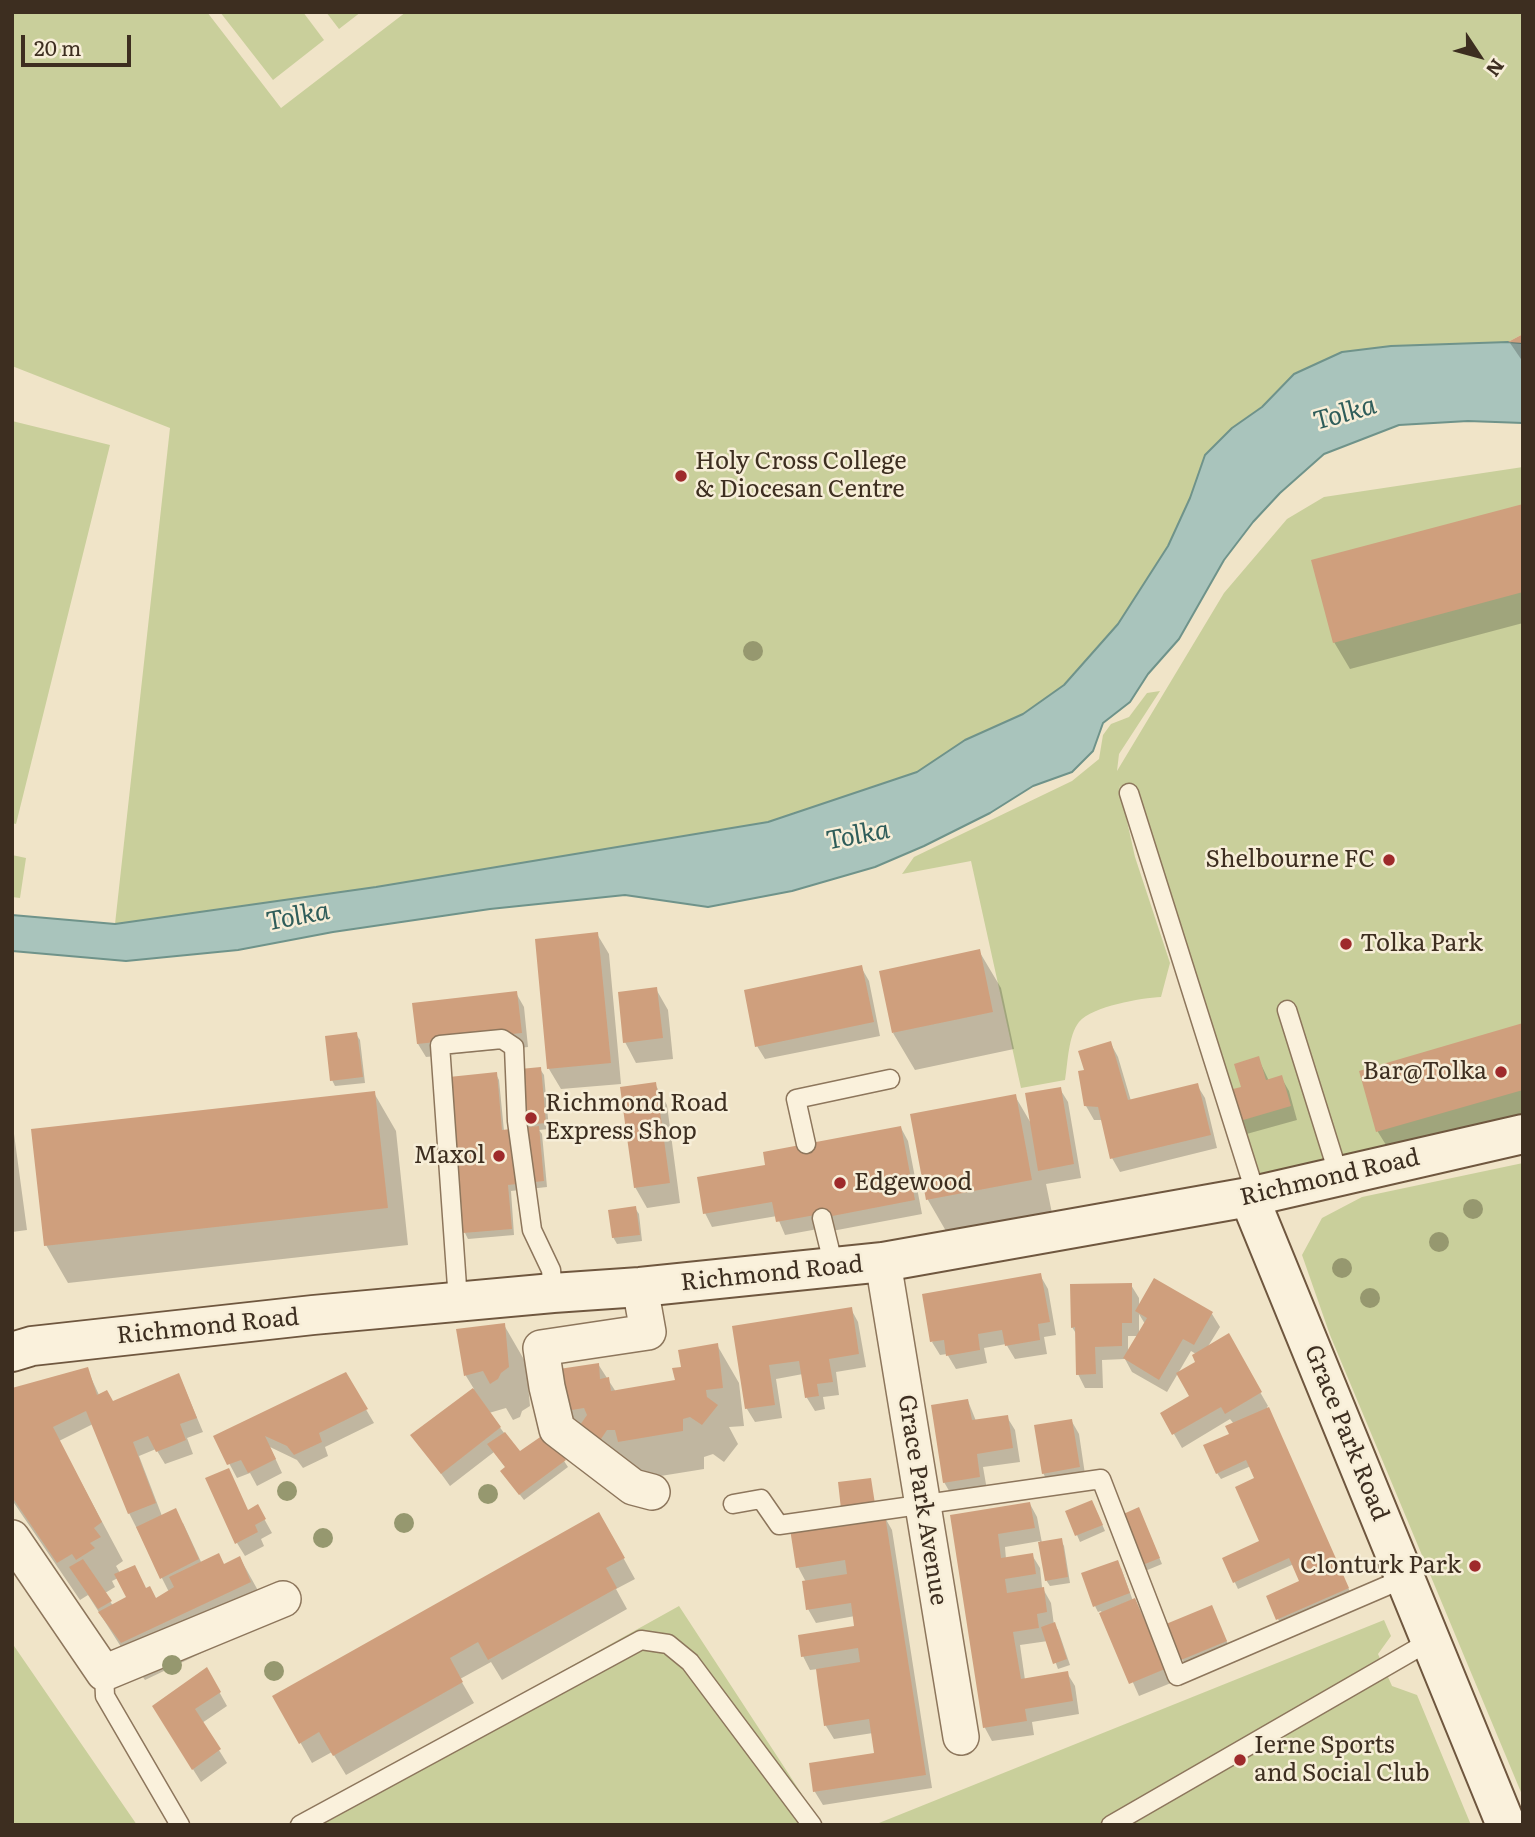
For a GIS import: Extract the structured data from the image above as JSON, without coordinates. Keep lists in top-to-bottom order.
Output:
{
  "streets": {
    "street": ["Richmond Road", "Grace Park Road", "Grace Park Avenue"]
  },
  "crossings": [
    ["Richmond Road", "Grace Park Road"],
    ["Richmond Road", "Grace Park Avenue"]
  ],
  "water": ["Tolka"],
  "places": [
    "Holy Cross College & Diocesan Centre",
    "Shelbourne FC",
    "Tolka Park",
    "Bar@Tolka",
    "Richmond Road Express Shop",
    "Maxol",
    "Edgewood",
    "Clonturk Park",
    "Ierne Sports and Social Club"
  ],
  "scale_bar": "20 m",
  "north": "bottom right"
}
